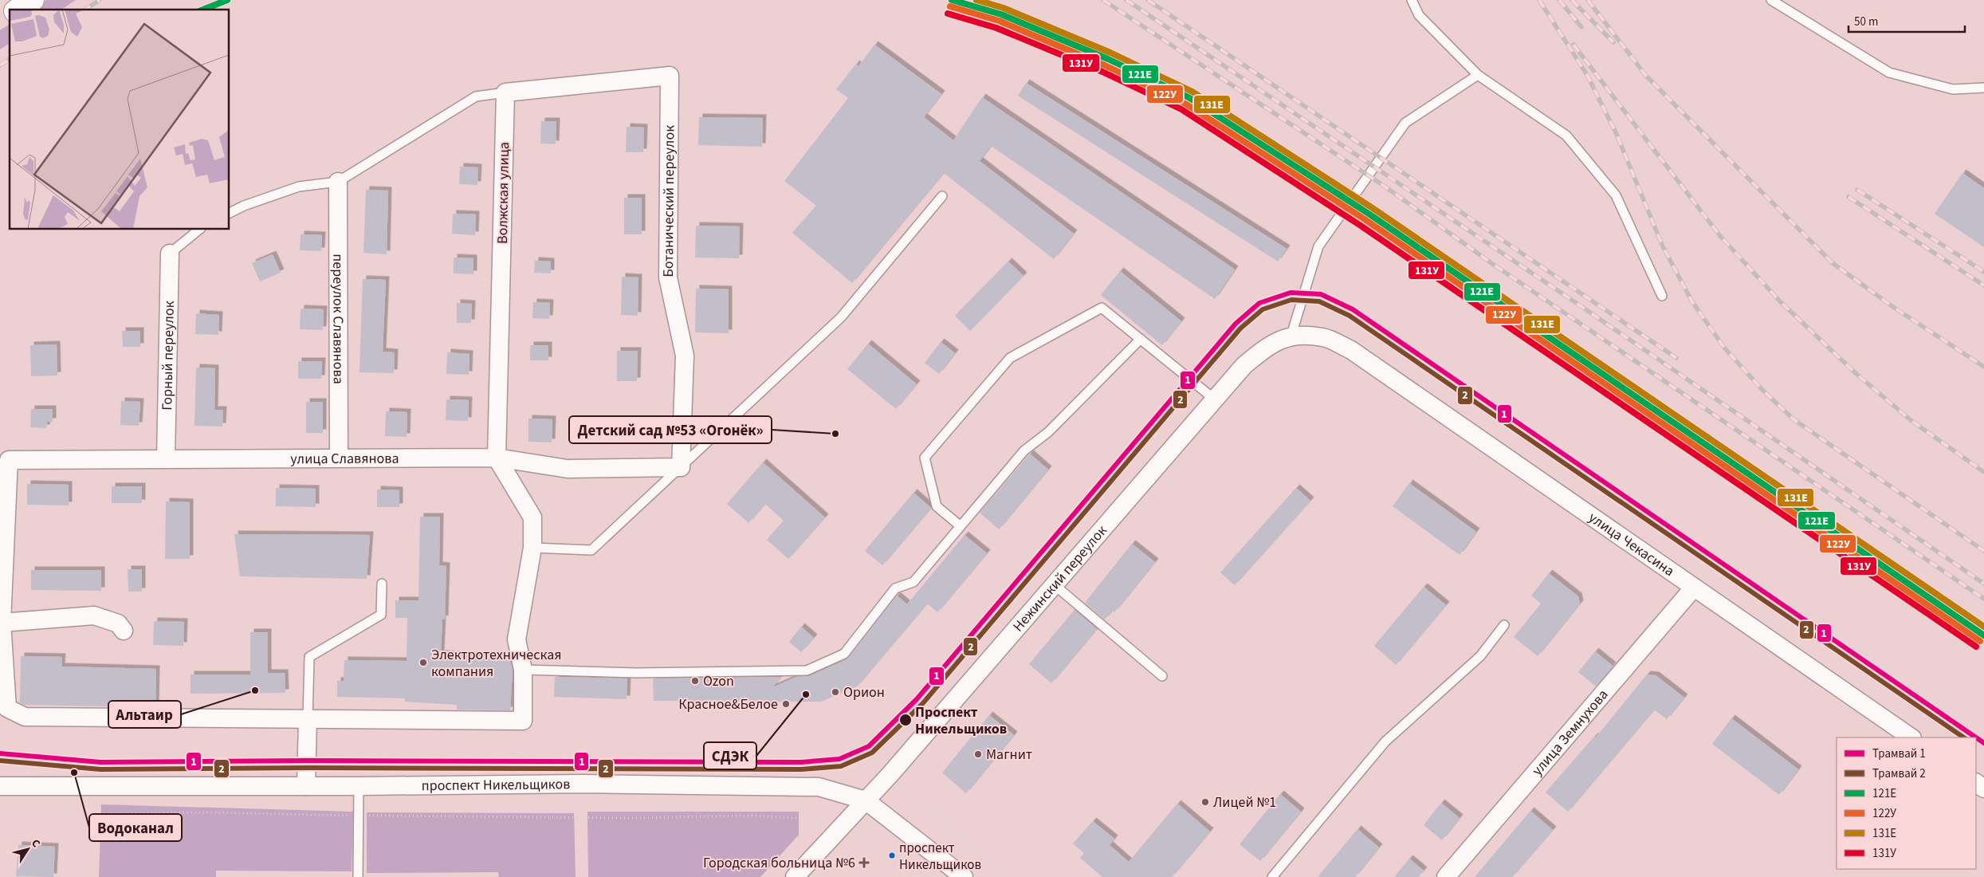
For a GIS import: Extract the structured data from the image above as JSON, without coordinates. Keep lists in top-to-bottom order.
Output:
{
  "streets": {
    "street": [
      "Волжская улица",
      "Ботанический переулок",
      "переулок Славянова",
      "Горный переулок",
      "улица Славянова",
      "улица Чекасина",
      "Нежинский переулок",
      "улица Земнухова",
      "проспект Никельщиков"
    ]
  },
  "crossings": [
    ["Волжская улица", "Ботанический переулок"],
    ["Волжская улица", "улица Славянова"],
    ["Ботанический переулок", "улица Славянова"],
    ["переулок Славянова", "улица Славянова"],
    ["Горный переулок", "улица Славянова"],
    ["улица Чекасина", "Нежинский переулок"],
    ["улица Чекасина", "улица Земнухова"],
    ["Нежинский переулок", "проспект Никельщиков"]
  ],
  "places": {
    "other": [
      "Детский сад №53 «Огонёк»",
      "Электротехническая компания",
      "Ozon",
      "Альтаир",
      "Орион",
      "СДЭК",
      "Красное&Белое",
      "Проспект Никельщиков",
      "Магнит",
      "Водоканал",
      "Лицей №1",
      "проспект Никельщиков"
    ],
    "health": ["Городская больница №6"]
  },
  "lines": [
    "transit line 121Е",
    "transit line 131Е",
    "transit line 122У",
    "transit line 131У",
    "tram line 1",
    "tram line 2"
  ],
  "legend": [
    "Трамвай 1",
    "Трамвай 2",
    "121Е",
    "122У",
    "131Е",
    "131У"
  ],
  "scale_bar": "50 m",
  "north": "top right"
}
